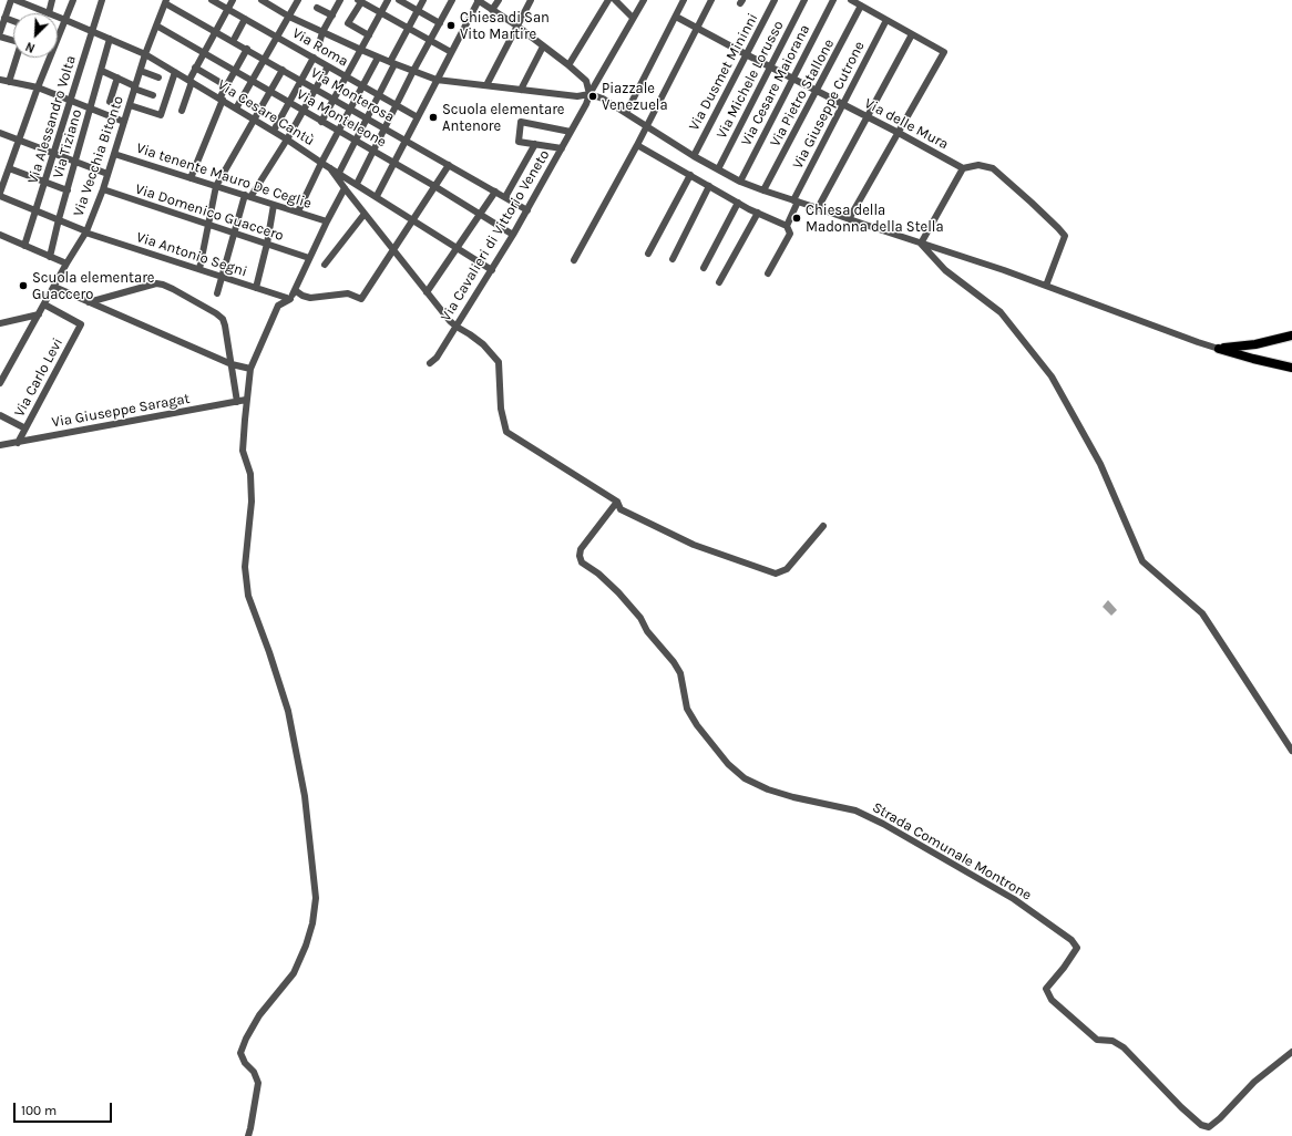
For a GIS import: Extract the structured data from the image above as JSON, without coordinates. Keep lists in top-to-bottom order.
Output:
{
  "streets": {
    "street": [
      "Via Roma",
      "Via Dusmet Mininni",
      "Via Michele Lorusso",
      "Via Cesare Maiorana",
      "Via Pietro Stallone",
      "Via Monterosa",
      "Via Giuseppe Cutrone",
      "Via Cesare Cantù",
      "Via Monteleone",
      "Via Alessandro Volta",
      "Via delle Mura",
      "Via Tiziano",
      "Via Vecchia Bitonto",
      "Via tenente Mauro De Ceglie",
      "Via Domenico Guaccero",
      "Via Cavalieri di Vittorio Veneto",
      "Via Antonio Segni",
      "Via Carlo Levi",
      "Via Giuseppe Saragat",
      "Strada Comunale Montrone"
    ]
  },
  "crossings": [
    ["Via Dusmet Mininni", "Via delle Mura"],
    ["Via Michele Lorusso", "Via delle Mura"],
    ["Via Cesare Maiorana", "Via delle Mura"],
    ["Via Pietro Stallone", "Via delle Mura"],
    ["Via Monterosa", "Via Vecchia Bitonto"],
    ["Via Monterosa", "Via Cavalieri di Vittorio Veneto"],
    ["Via Giuseppe Cutrone", "Via delle Mura"],
    ["Via Cesare Cantù", "Via Alessandro Volta"],
    ["Via Cesare Cantù", "Via Tiziano"],
    ["Via Cesare Cantù", "Via Vecchia Bitonto"],
    ["Via Cesare Cantù", "Via Cavalieri di Vittorio Veneto"],
    ["Via Monteleone", "Via Vecchia Bitonto"],
    ["Via Monteleone", "Via Cavalieri di Vittorio Veneto"],
    ["Via Alessandro Volta", "Via Antonio Segni"],
    ["Via Tiziano", "Via Antonio Segni"],
    ["Via Vecchia Bitonto", "Via tenente Mauro De Ceglie"],
    ["Via Vecchia Bitonto", "Via Domenico Guaccero"],
    ["Via Vecchia Bitonto", "Via Antonio Segni"],
    ["Via Vecchia Bitonto", "Via Carlo Levi"],
    ["Via Carlo Levi", "Via Giuseppe Saragat"]
  ],
  "places": [
    "Chiesa di San Vito Martire",
    "Piazzale Venezuela",
    "Scuola elementare Antenore",
    "Chiesa della Madonna della Stella",
    "Scuola elementare Guaccero"
  ],
  "scale_bar": "100 m",
  "north": "bottom left"
}
